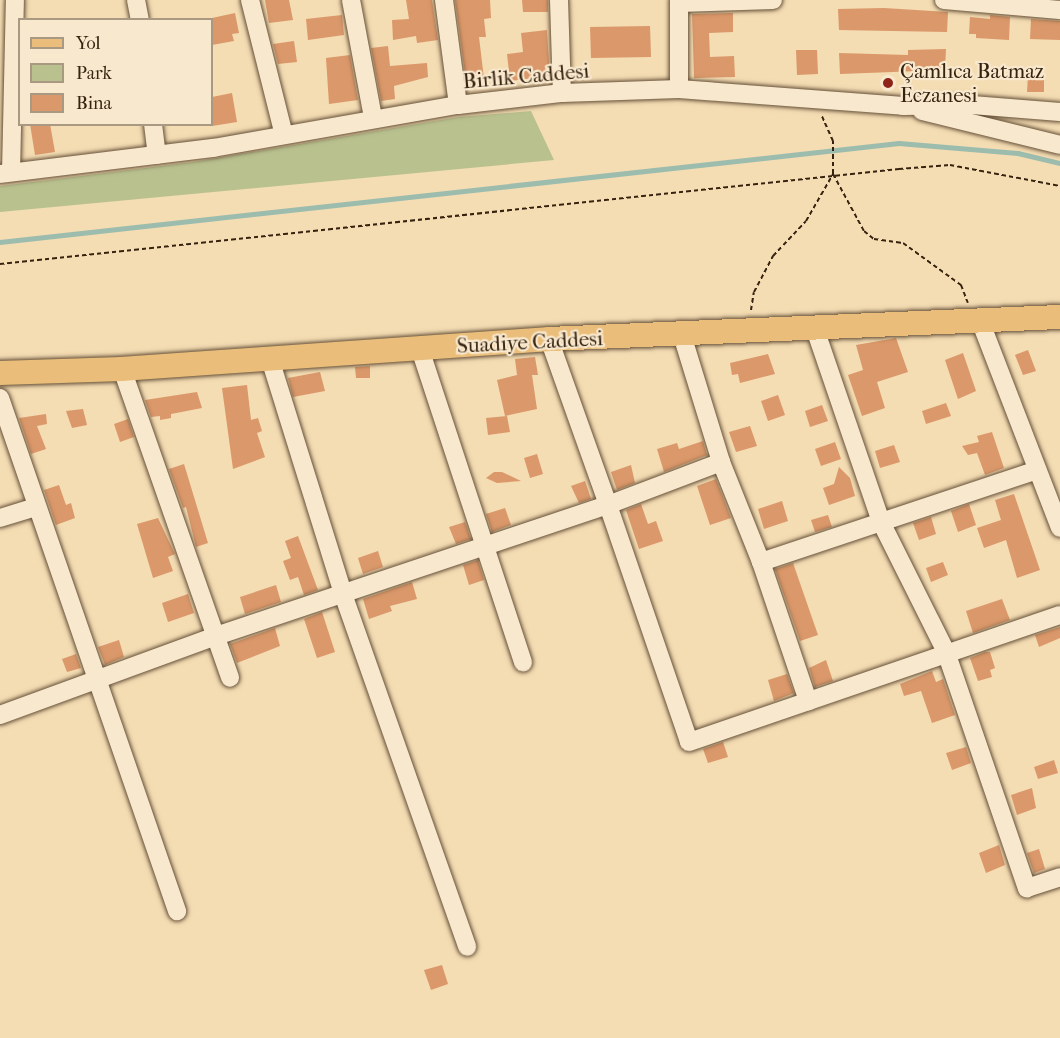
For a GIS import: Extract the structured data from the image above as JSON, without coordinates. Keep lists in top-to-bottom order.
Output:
{
  "streets": {
    "main road": ["Suadiye Caddesi"],
    "street": ["Birlik Caddesi"]
  },
  "places": ["Çamlıca Batmaz Eczanesi"],
  "legend": ["Yol", "Park", "Bina"]
}
